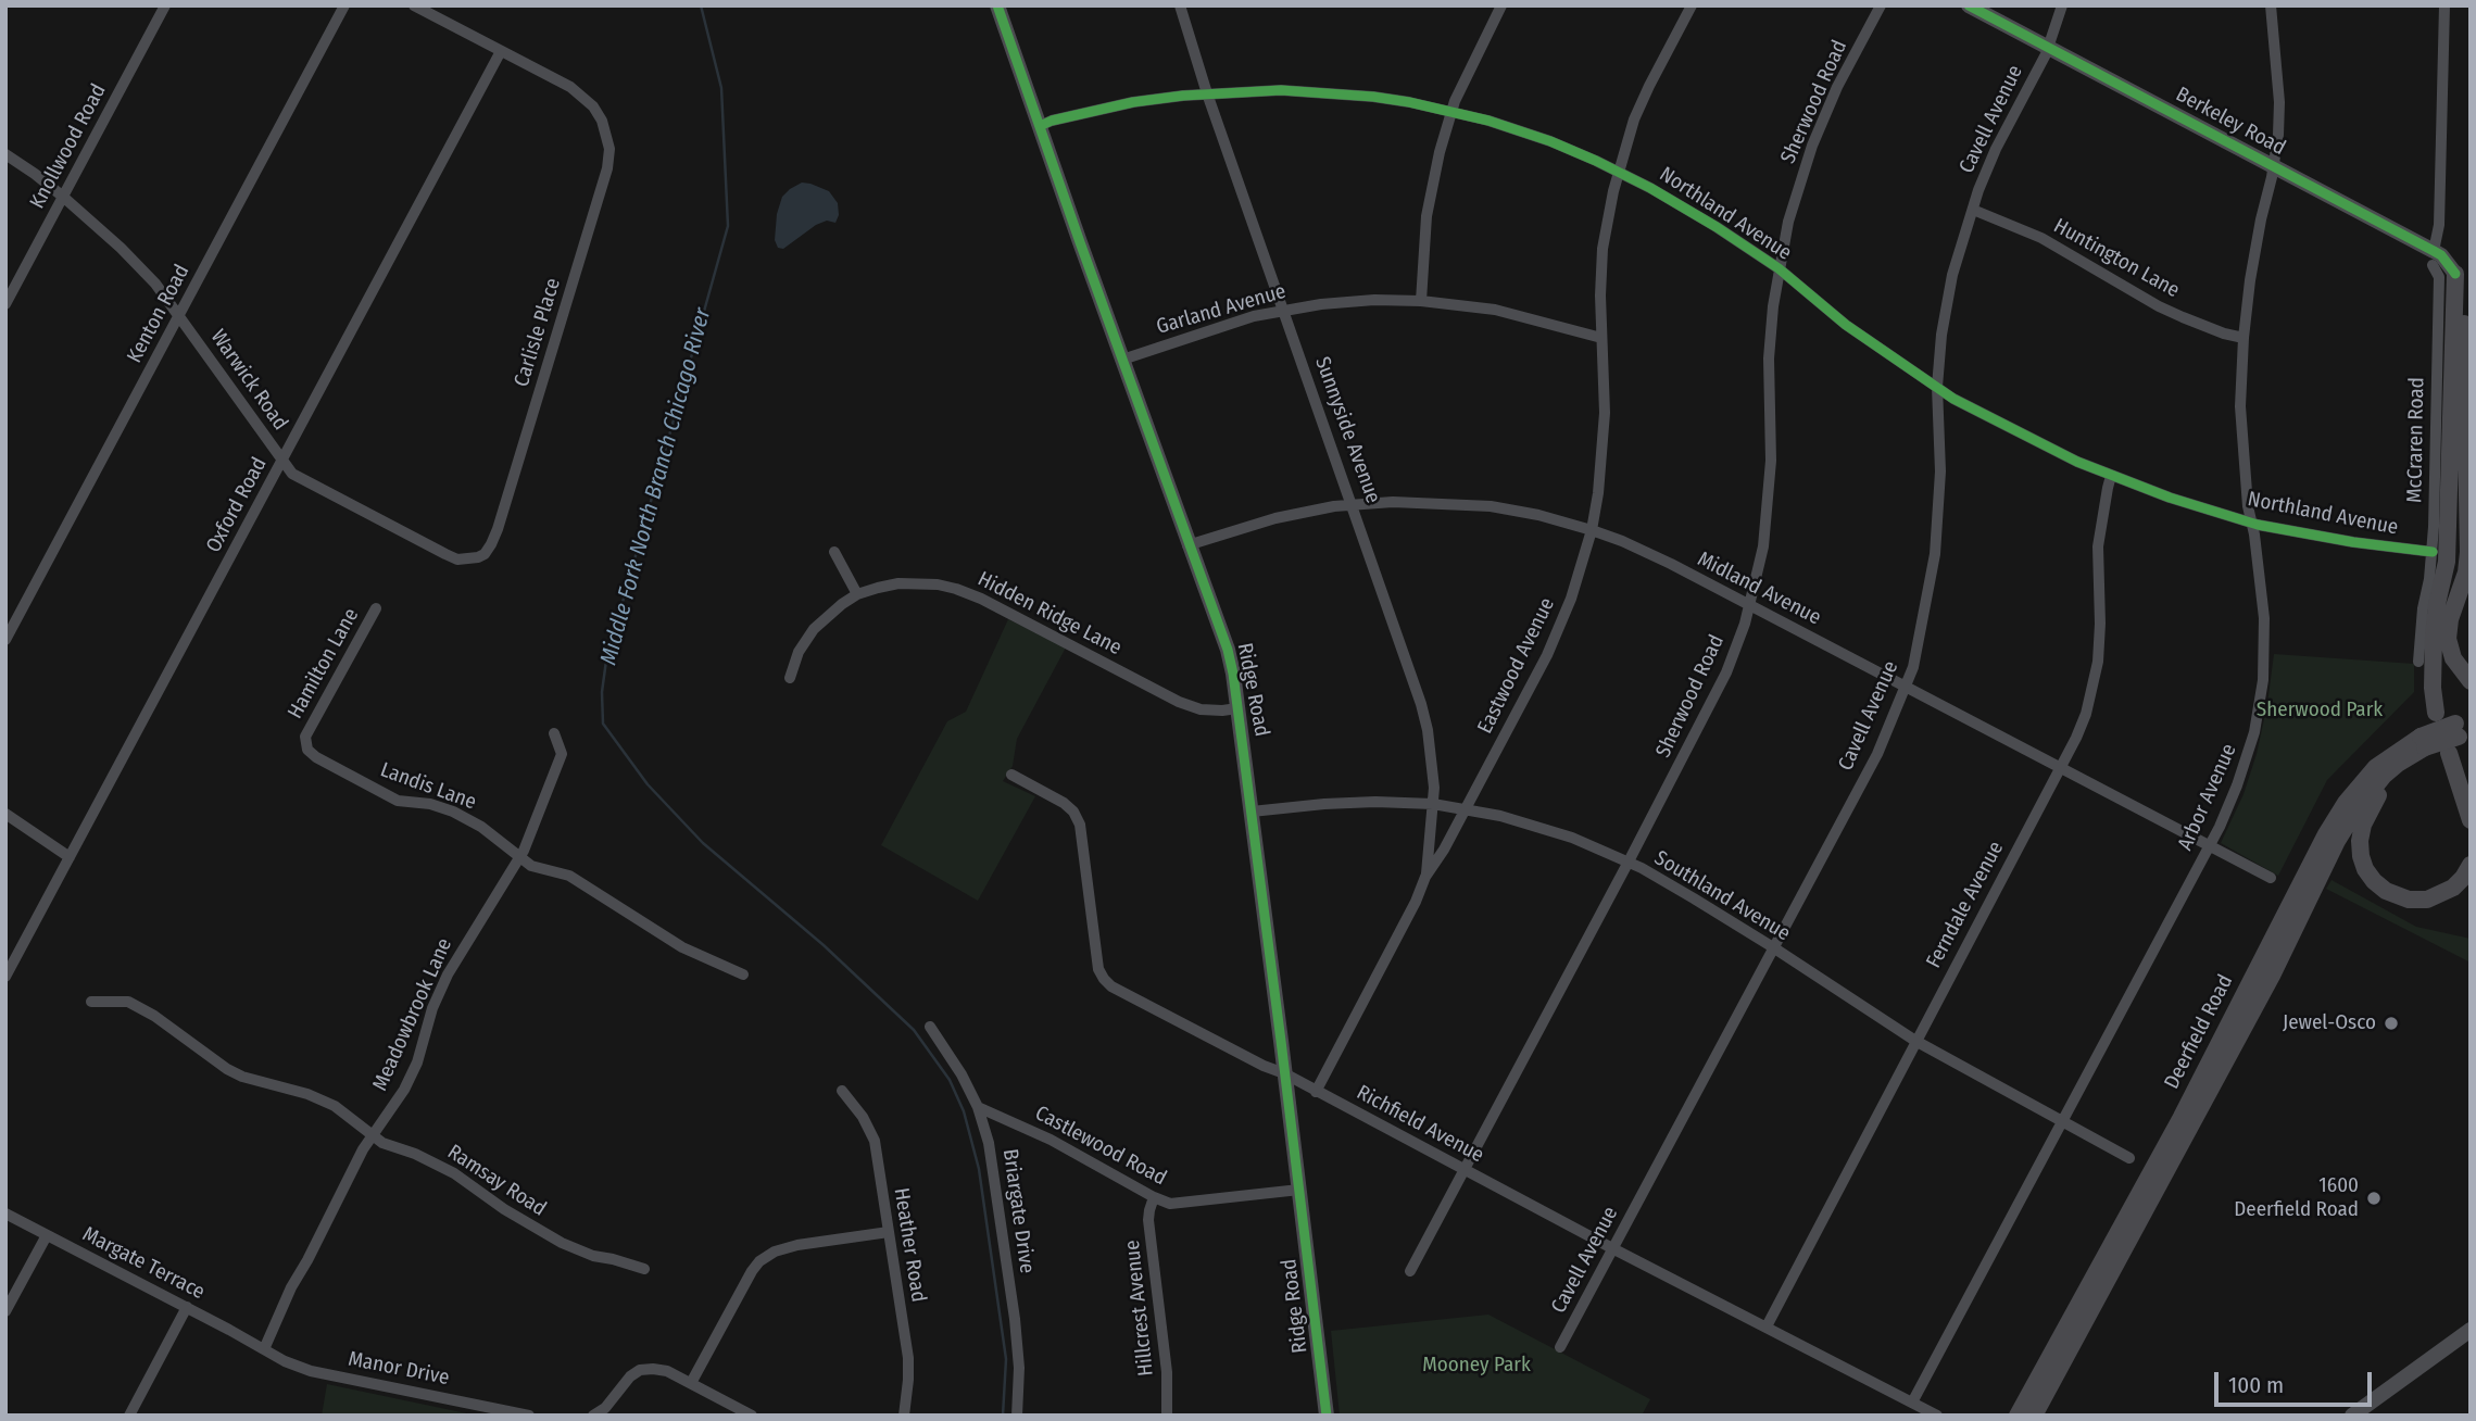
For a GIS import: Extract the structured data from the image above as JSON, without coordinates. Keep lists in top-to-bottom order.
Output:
{
  "streets": {
    "main road": ["Deerfield Road"],
    "street": [
      "Sherwood Road",
      "Cavell Avenue",
      "Berkeley Road",
      "Knollwood Road",
      "Northland Avenue",
      "Huntington Lane",
      "Garland Avenue",
      "Kenton Road",
      "Carlisle Place",
      "Warwick Road",
      "Sunnyside Avenue",
      "McCraren Road",
      "Oxford Road",
      "Midland Avenue",
      "Hidden Ridge Lane",
      "Hamilton Lane",
      "Eastwood Avenue",
      "Ridge Road",
      "Landis Lane",
      "Arbor Avenue",
      "Southland Avenue",
      "Ferndale Avenue",
      "Meadowbrook Lane",
      "Richfield Avenue",
      "Castlewood Road",
      "Ramsay Road",
      "Briargate Drive",
      "Heather Road",
      "Margate Terrace",
      "Hillcrest Avenue",
      "Manor Drive"
    ]
  },
  "crossings": [
    ["Sherwood Road", "Northland Avenue"],
    ["Sherwood Road", "Midland Avenue"],
    ["Sherwood Road", "Southland Avenue"],
    ["Sherwood Road", "Richfield Avenue"],
    ["Cavell Avenue", "Berkeley Road"],
    ["Cavell Avenue", "Northland Avenue"],
    ["Cavell Avenue", "Huntington Lane"],
    ["Cavell Avenue", "Midland Avenue"],
    ["Cavell Avenue", "Southland Avenue"],
    ["Cavell Avenue", "Richfield Avenue"],
    ["Berkeley Road", "McCraren Road"],
    ["Berkeley Road", "Arbor Avenue"],
    ["Knollwood Road", "Warwick Road"],
    ["Northland Avenue", "Sunnyside Avenue"],
    ["Northland Avenue", "McCraren Road"],
    ["Northland Avenue", "Eastwood Avenue"],
    ["Northland Avenue", "Ridge Road"],
    ["Northland Avenue", "Arbor Avenue"],
    ["Northland Avenue", "Ferndale Avenue"],
    ["Huntington Lane", "Arbor Avenue"],
    ["Garland Avenue", "Sunnyside Avenue"],
    ["Garland Avenue", "Eastwood Avenue"],
    ["Garland Avenue", "Ridge Road"],
    ["Kenton Road", "Warwick Road"],
    ["Carlisle Place", "Warwick Road"],
    ["Carlisle Place", "Oxford Road"],
    ["Warwick Road", "Oxford Road"],
    ["Sunnyside Avenue", "Midland Avenue"],
    ["Sunnyside Avenue", "Eastwood Avenue"],
    ["Sunnyside Avenue", "Southland Avenue"],
    ["Midland Avenue", "Eastwood Avenue"],
    ["Midland Avenue", "Ridge Road"],
    ["Midland Avenue", "Arbor Avenue"],
    ["Midland Avenue", "Ferndale Avenue"],
    ["Hidden Ridge Lane", "Ridge Road"],
    ["Hamilton Lane", "Landis Lane"],
    ["Eastwood Avenue", "Southland Avenue"],
    ["Eastwood Avenue", "Richfield Avenue"],
    ["Ridge Road", "Southland Avenue"],
    ["Ridge Road", "Richfield Avenue"],
    ["Ridge Road", "Castlewood Road"],
    ["Landis Lane", "Meadowbrook Lane"],
    ["Arbor Avenue", "Southland Avenue"],
    ["Arbor Avenue", "Richfield Avenue"],
    ["Southland Avenue", "Ferndale Avenue"],
    ["Ferndale Avenue", "Richfield Avenue"],
    ["Meadowbrook Lane", "Ramsay Road"],
    ["Meadowbrook Lane", "Margate Terrace"],
    ["Meadowbrook Lane", "Manor Drive"],
    ["Castlewood Road", "Briargate Drive"],
    ["Castlewood Road", "Hillcrest Avenue"],
    ["Margate Terrace", "Manor Drive"]
  ],
  "water": ["Middle Fork North Branch Chicago River"],
  "parks": ["Sherwood Park", "Mooney Park"],
  "places": ["Jewel-Osco", "1600 Deerfield Road"],
  "scale_bar": "100 m"
}
